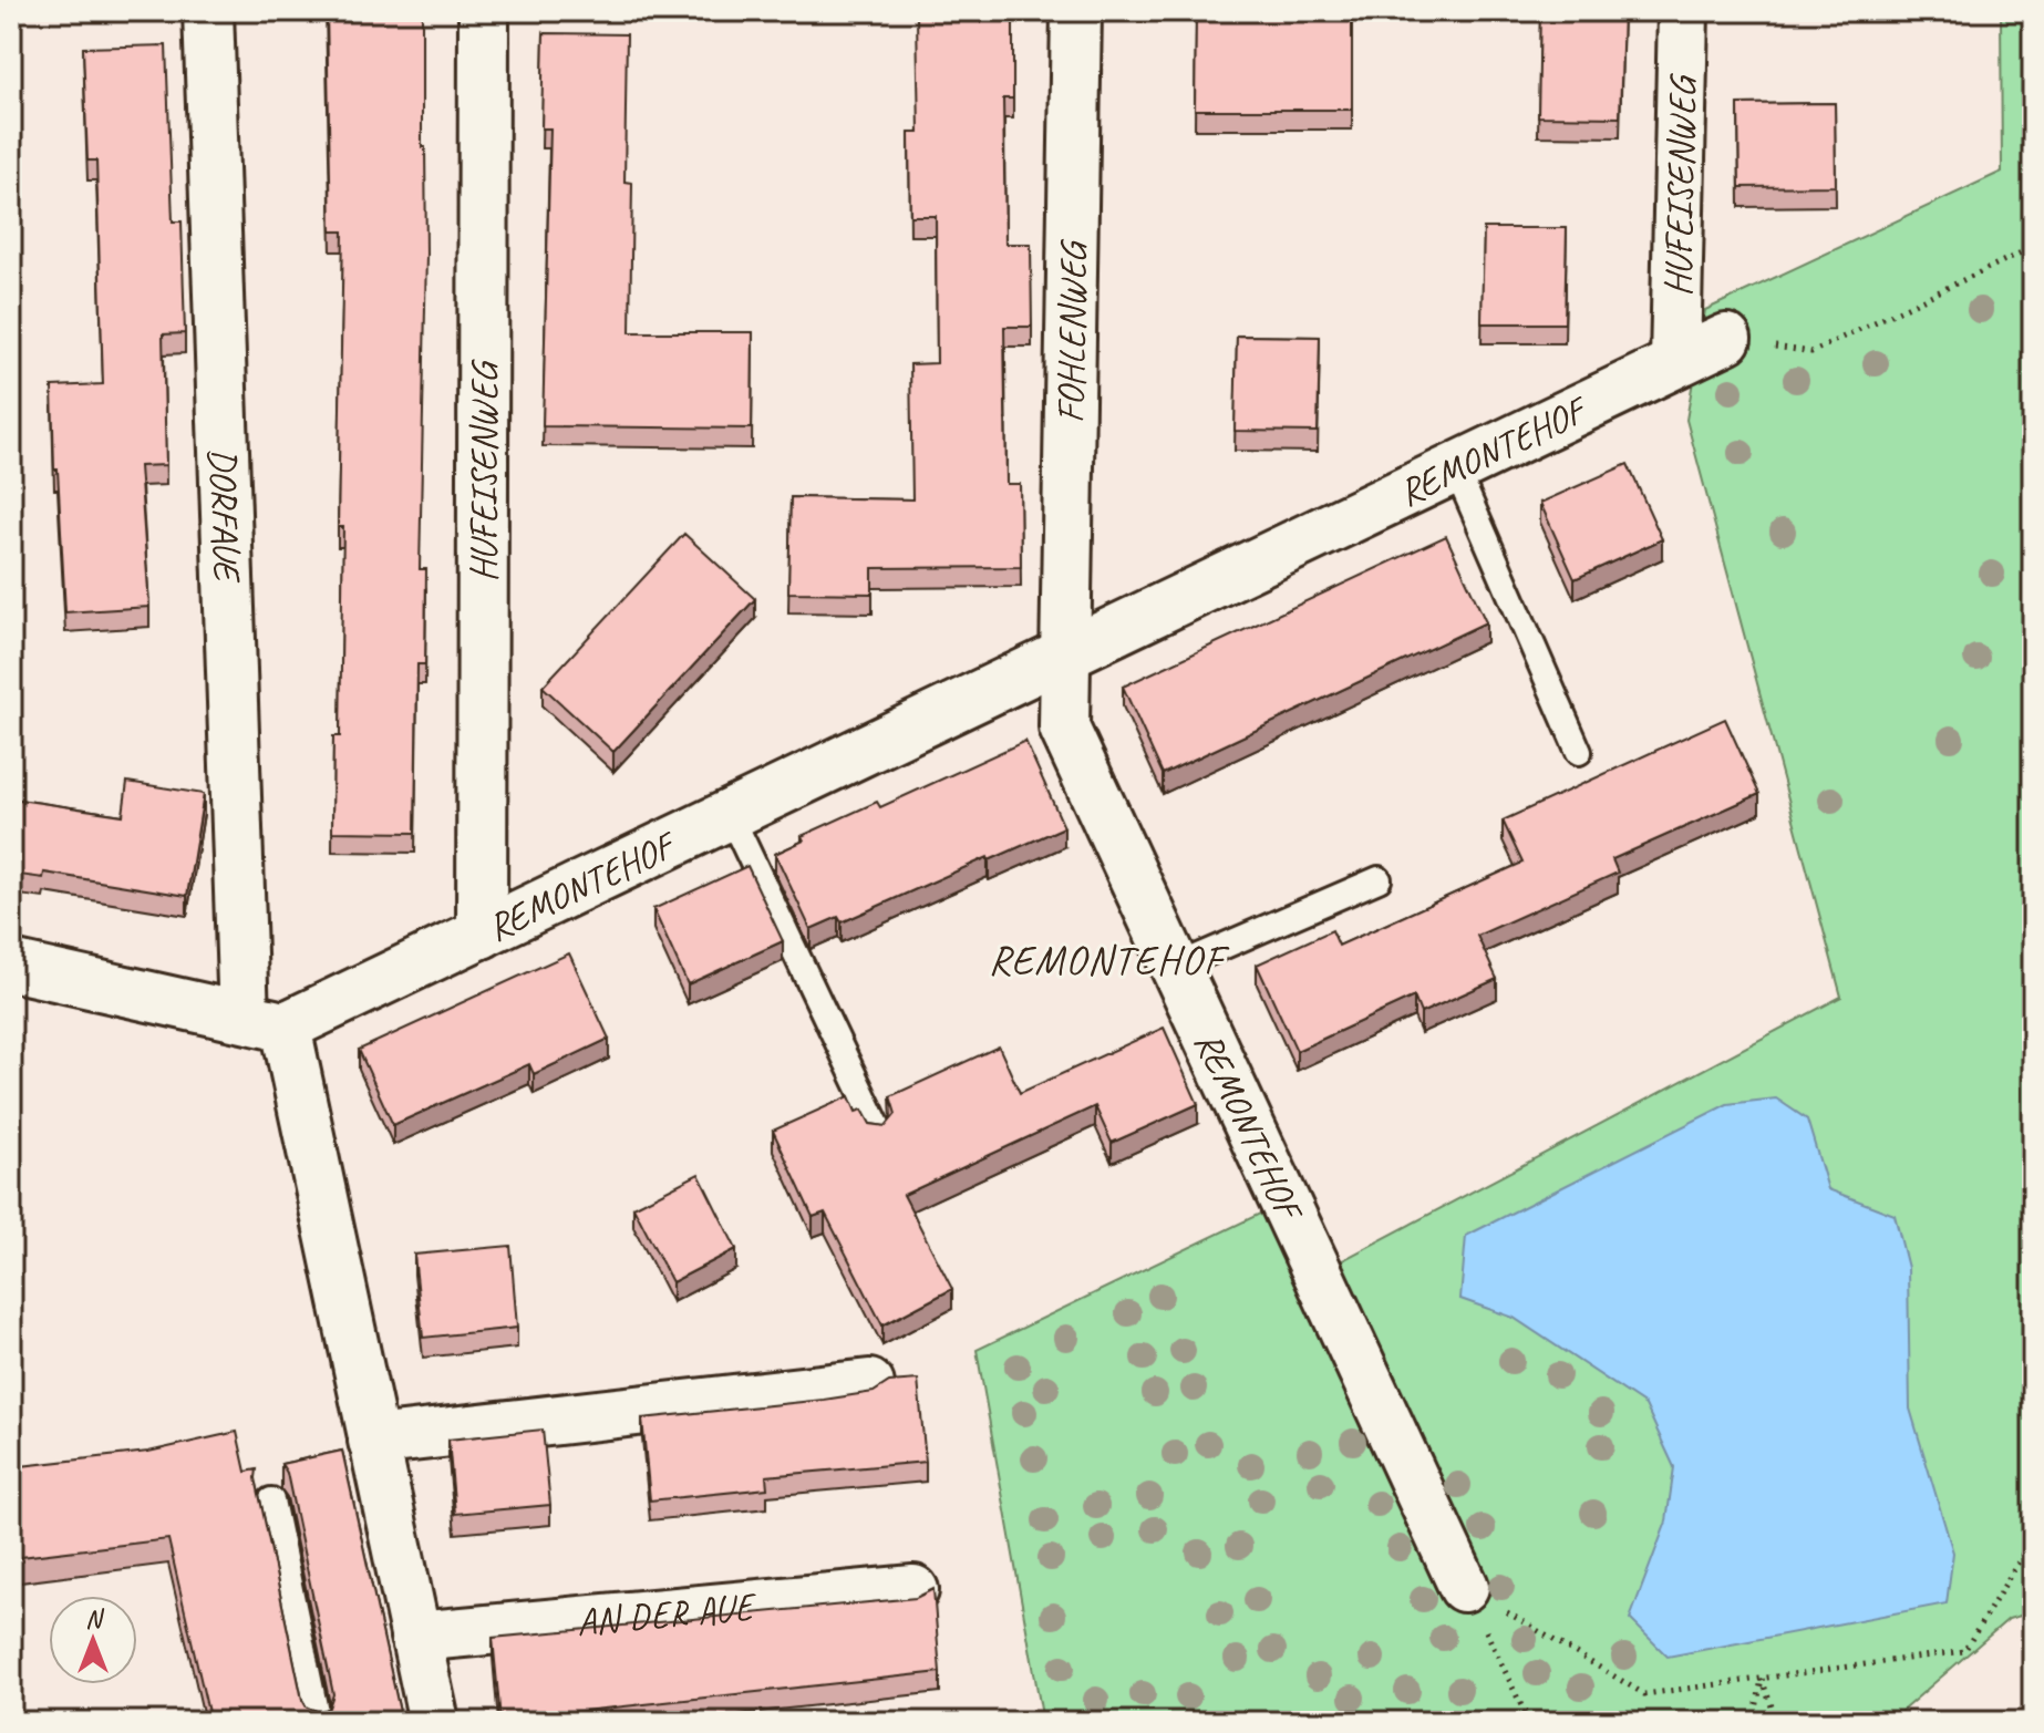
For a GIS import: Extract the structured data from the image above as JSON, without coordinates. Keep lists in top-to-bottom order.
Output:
{
  "streets": {
    "street": [
      "HUFEISENWEG",
      "FOHLENWEG",
      "REMONTEHOF",
      "DORFAUE",
      "AN DER AUE"
    ]
  },
  "crossings": [
    ["HUFEISENWEG", "REMONTEHOF"],
    ["FOHLENWEG", "REMONTEHOF"],
    ["REMONTEHOF", "DORFAUE"]
  ],
  "districts": ["REMONTEHOF"],
  "north": "top"
}
